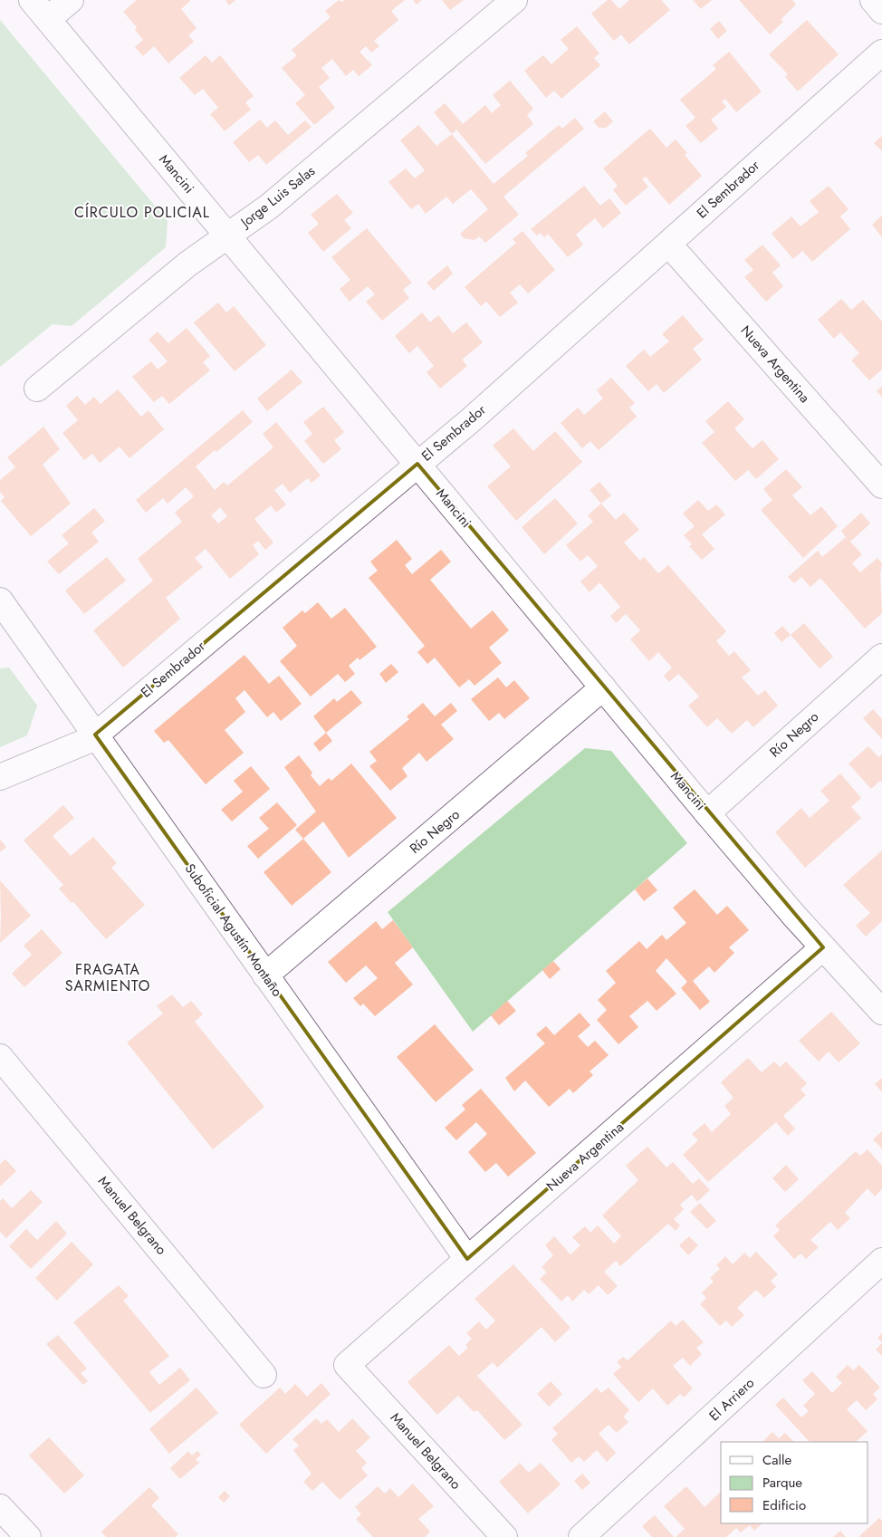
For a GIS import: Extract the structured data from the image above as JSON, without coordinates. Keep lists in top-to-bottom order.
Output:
{
  "streets": {
    "street": [
      "Mancini",
      "El Sembrador",
      "Jorge Luis Salas",
      "Nueva Argentina",
      "Río Negro",
      "Suboficial Agustín Montaño",
      "Manuel Belgrano",
      "El Arriero"
    ]
  },
  "crossings": [
    ["Mancini", "El Sembrador"],
    ["Mancini", "Jorge Luis Salas"],
    ["Mancini", "Nueva Argentina"],
    ["Mancini", "Río Negro"],
    ["El Sembrador", "Nueva Argentina"],
    ["El Sembrador", "Suboficial Agustín Montaño"],
    ["Nueva Argentina", "Suboficial Agustín Montaño"],
    ["Nueva Argentina", "Manuel Belgrano"],
    ["Río Negro", "Suboficial Agustín Montaño"]
  ],
  "districts": ["CÍRCULO POLICIAL", "FRAGATA SARMIENTO"],
  "legend": ["Calle", "Parque", "Edificio"]
}
